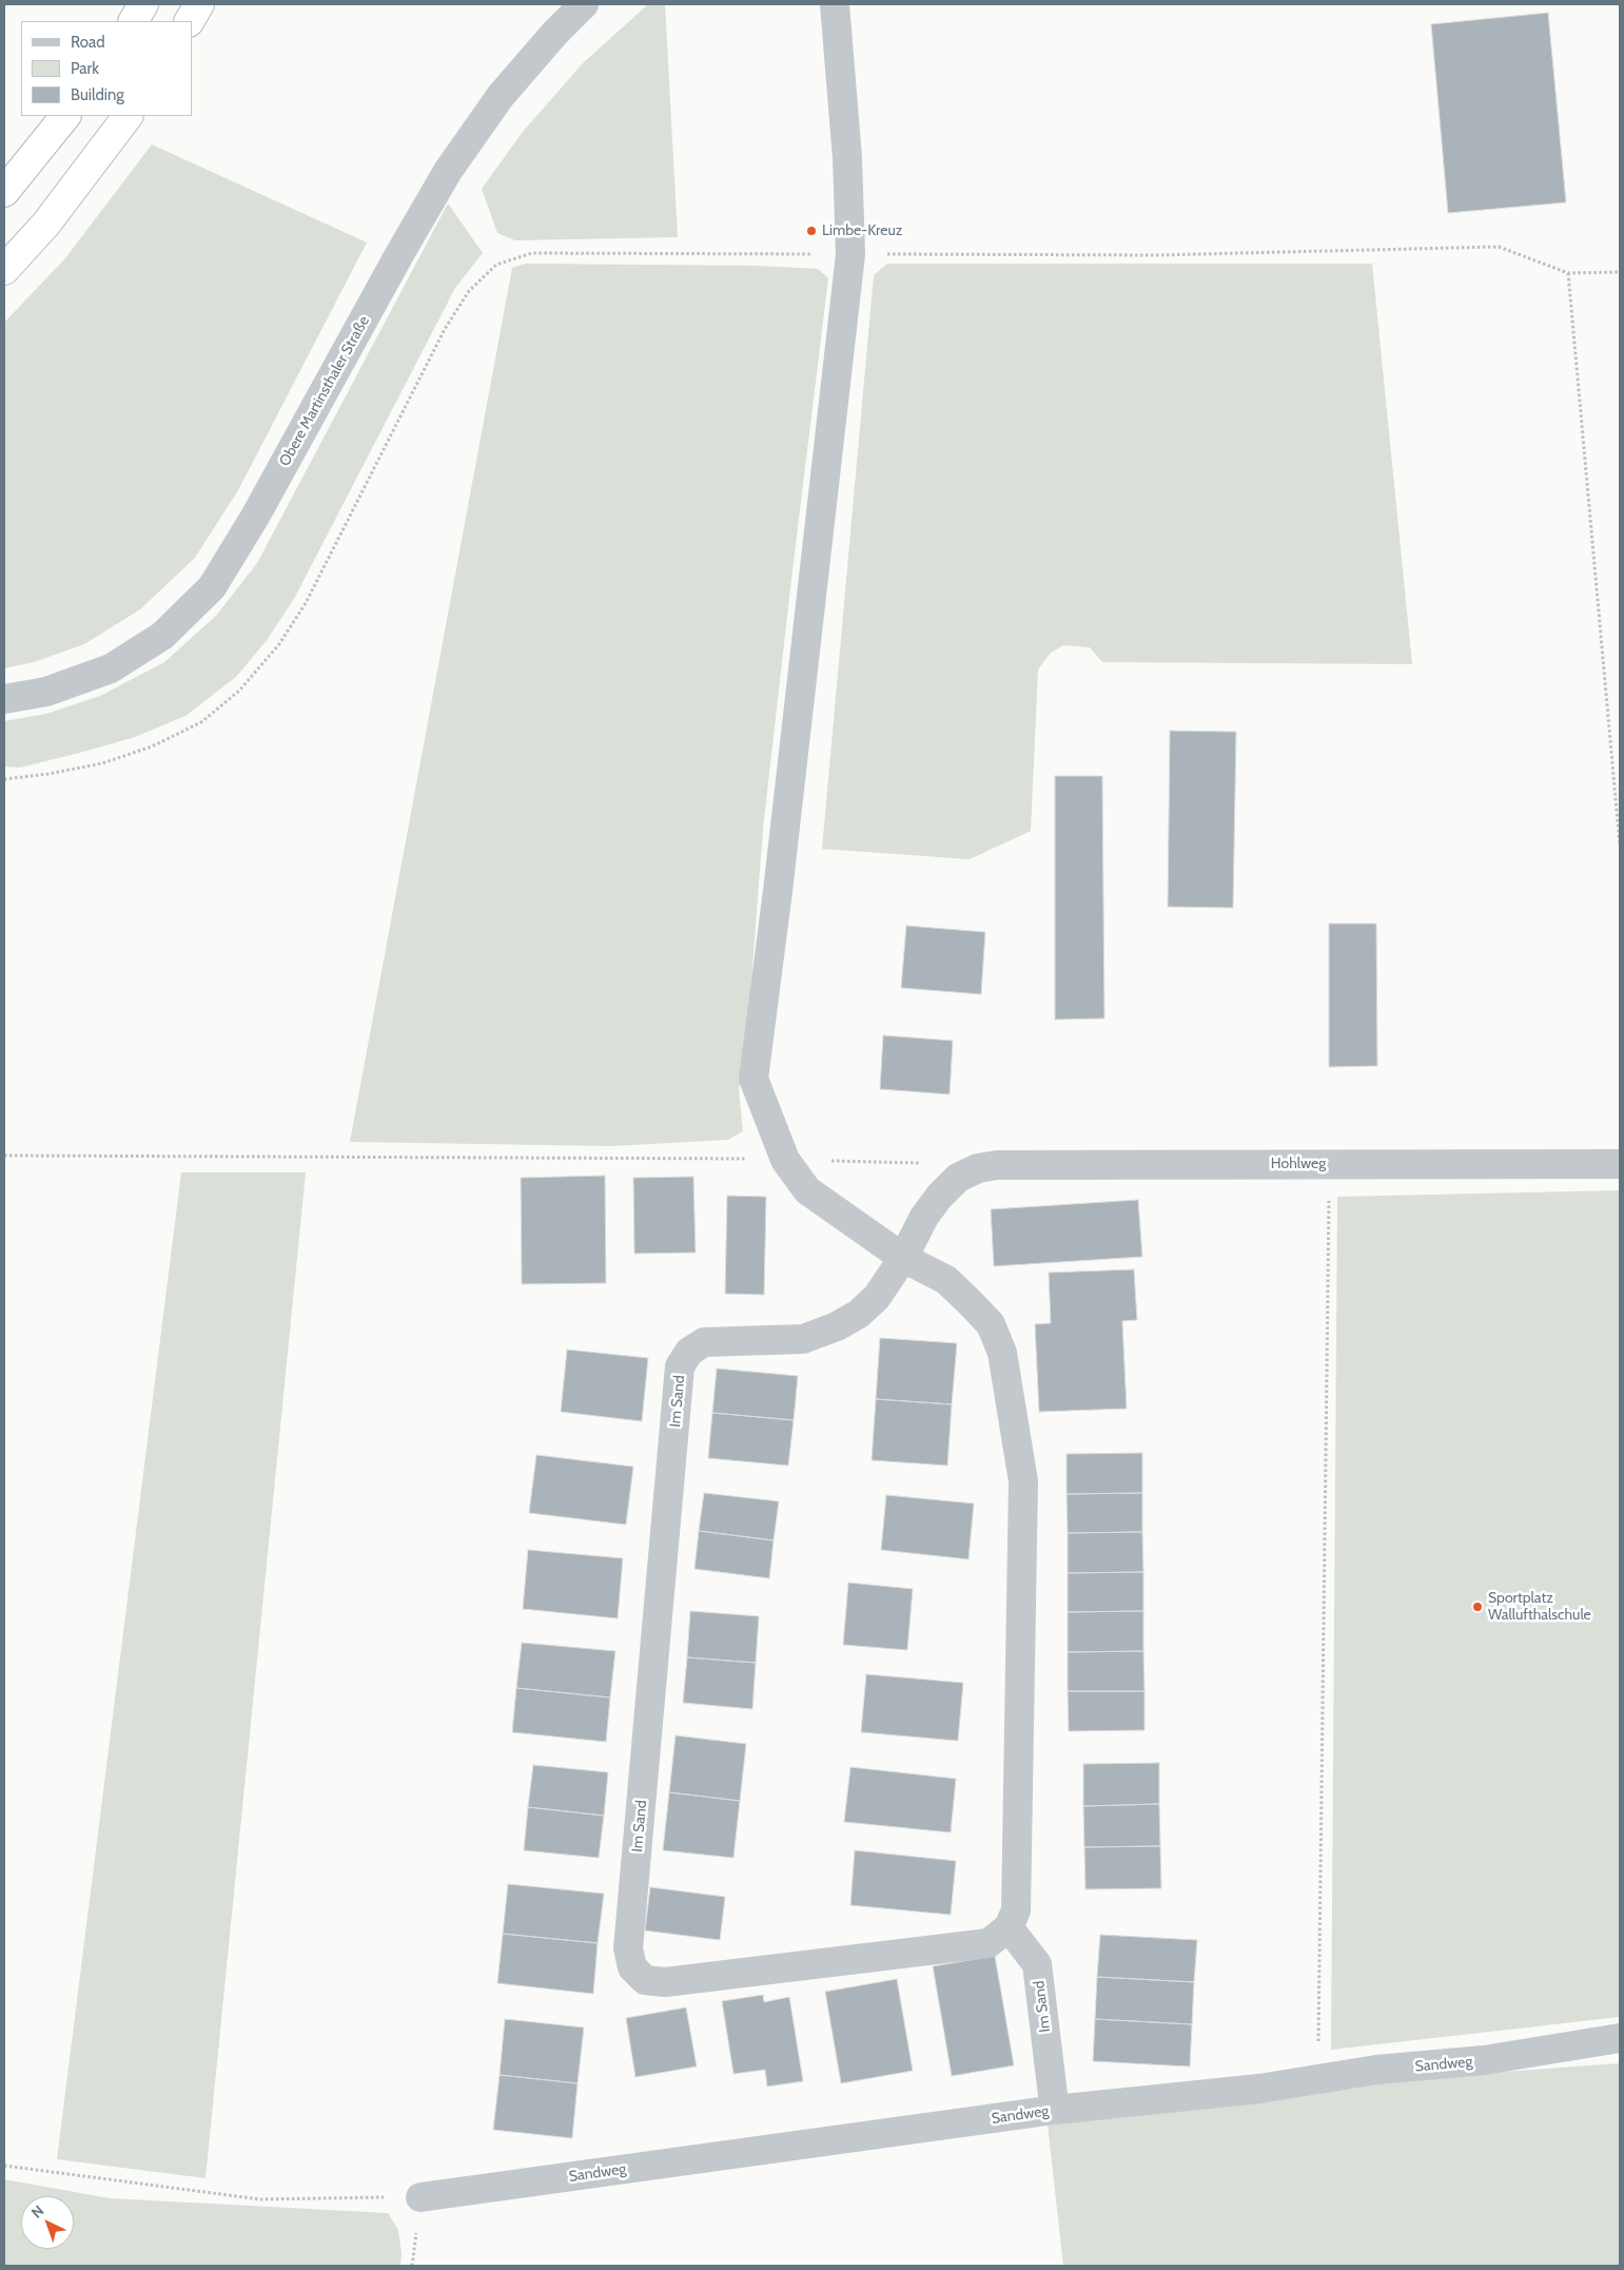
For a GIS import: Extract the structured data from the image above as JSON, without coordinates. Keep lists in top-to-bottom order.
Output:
{
  "streets": {
    "street": [
      "Obere Martinsthaler Straße",
      "Hohlweg",
      "Im Sand",
      "Sandweg"
    ]
  },
  "crossings": [
    ["Hohlweg", "Im Sand"]
  ],
  "places": ["Limbe-Kreuz", "Sportplatz Wallufthalschule"],
  "legend": ["Road", "Park", "Building"],
  "north": "top left"
}
